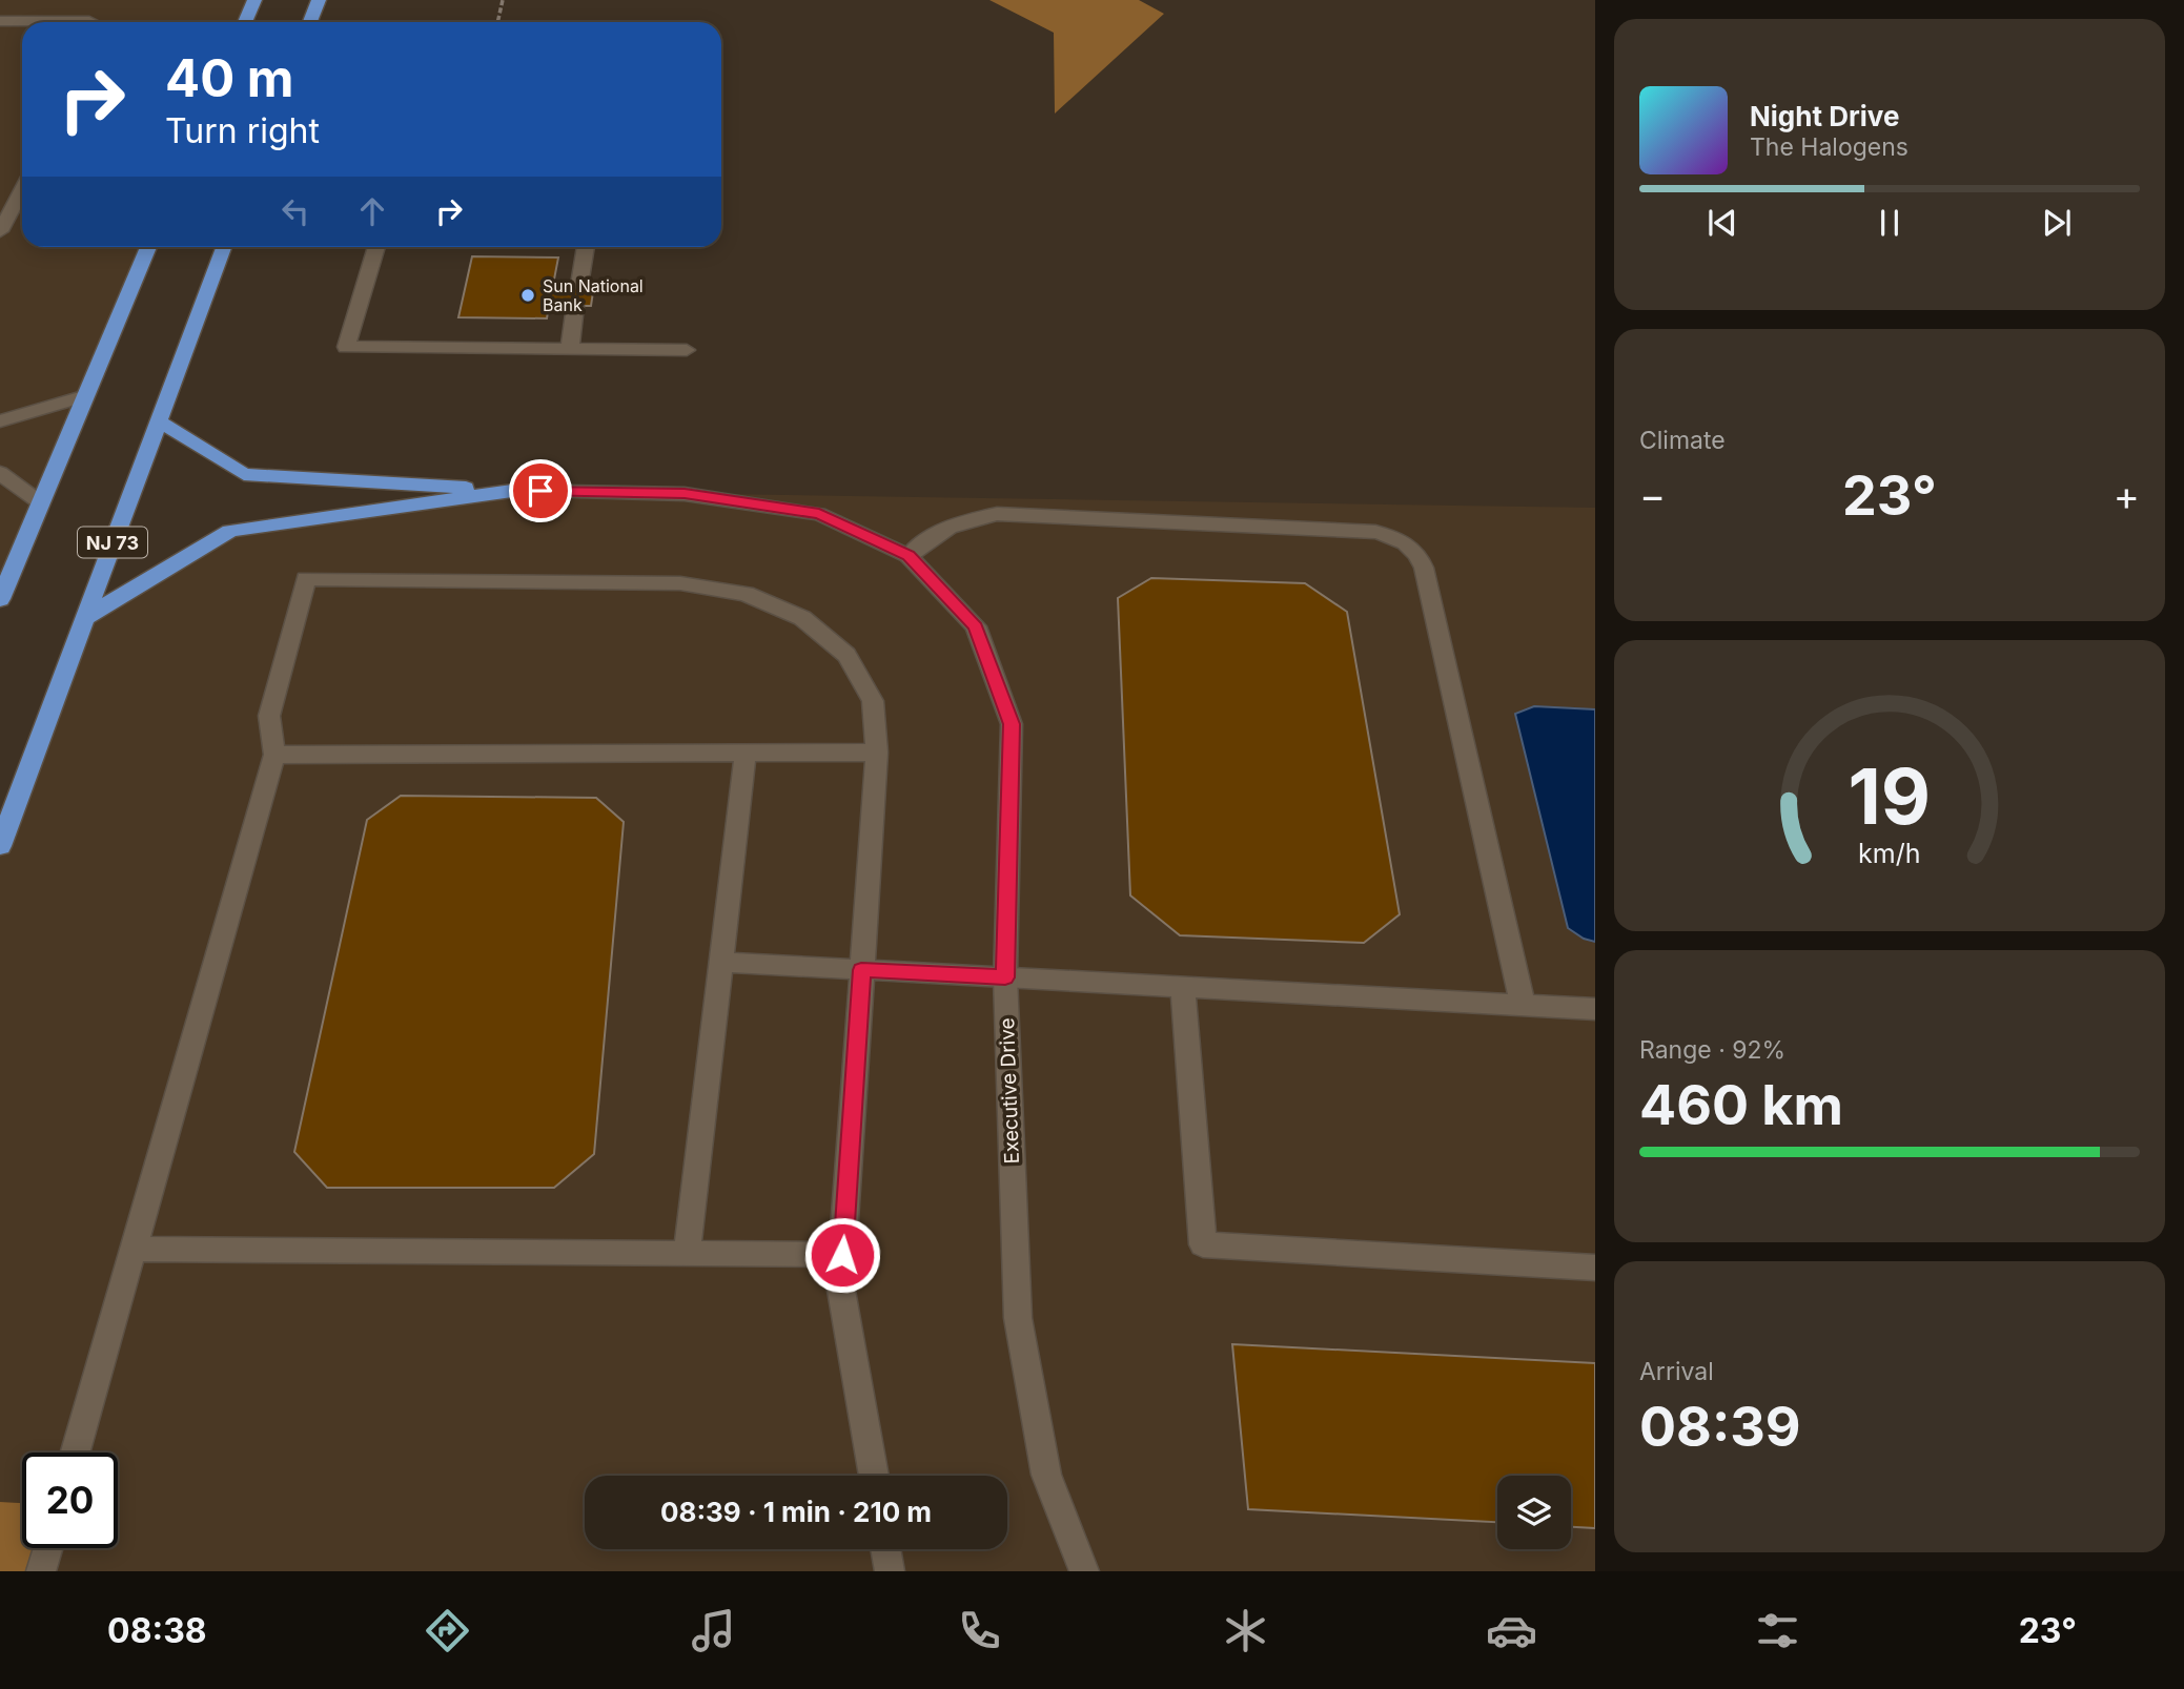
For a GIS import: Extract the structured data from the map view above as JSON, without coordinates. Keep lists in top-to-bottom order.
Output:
{
  "streets": {
    "highway": ["NJ 73"],
    "street": ["Executive Drive"]
  },
  "places": ["Sun National Bank"],
  "page": {
    "turn": ["40 m", "Turn right"],
    "song": ["Night Drive", "The Halogens"],
    "tile": [
      "Climate",
      ["Range · 92%", "460 km"],
      ["Arrival", "08:39"]
    ],
    "heat": ["−", "23°", "+"],
    "limit": "20",
    "trip": "08:39 · 1 min · 210 m",
    "tabs": ["08:38", "23°"],
    "gauge": ["19", "km/h"]
  }
}
